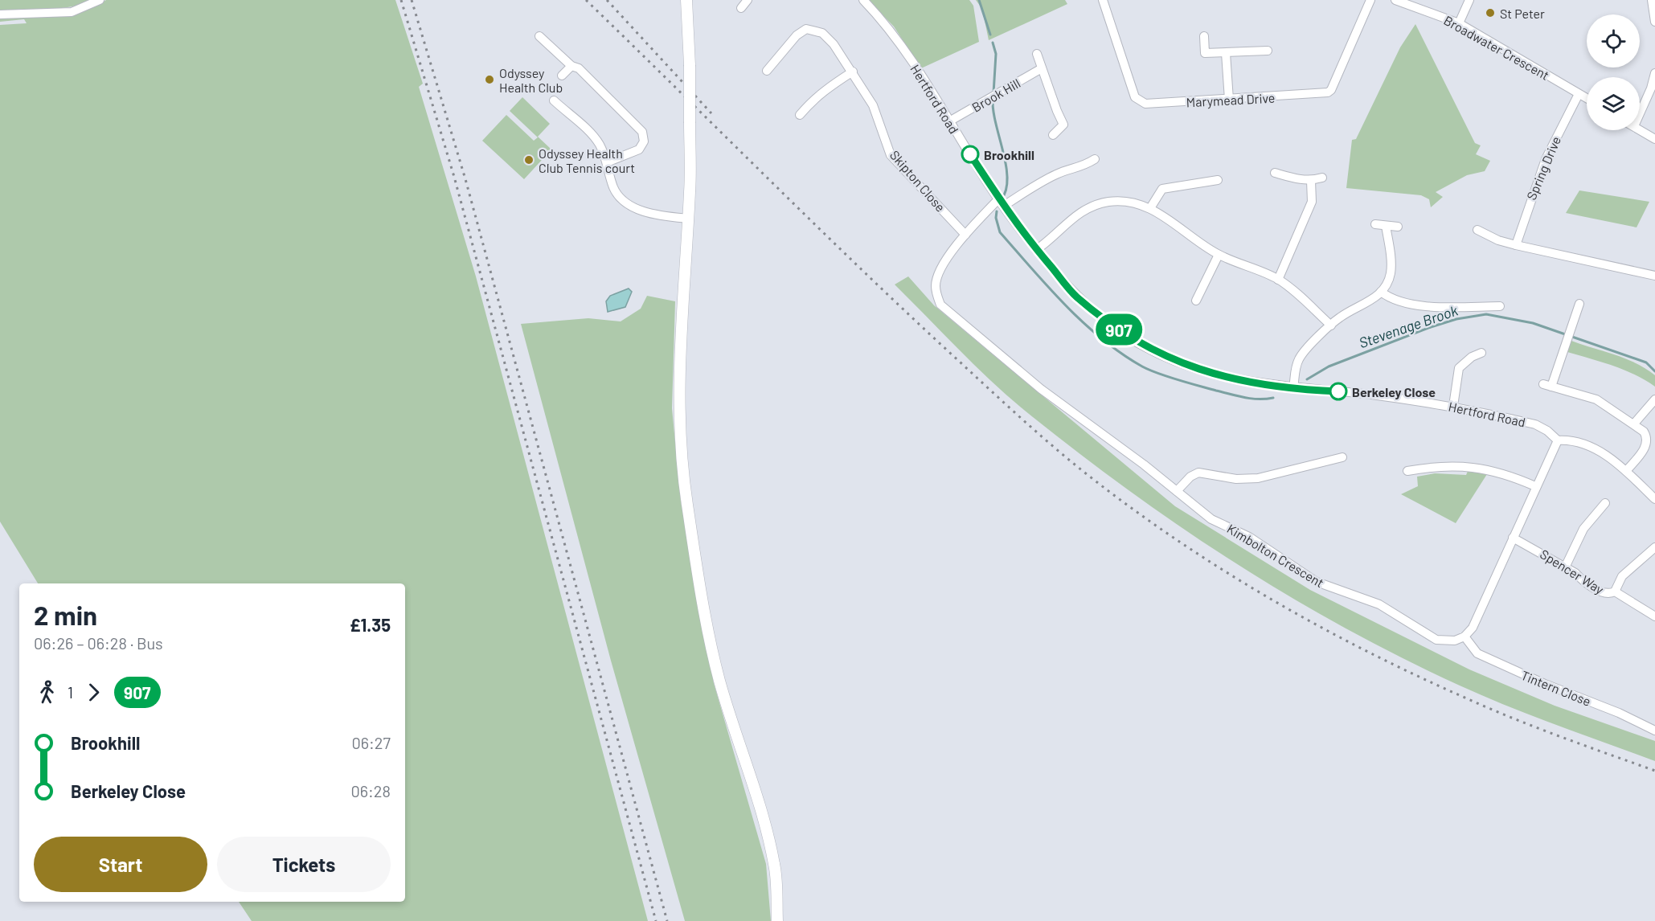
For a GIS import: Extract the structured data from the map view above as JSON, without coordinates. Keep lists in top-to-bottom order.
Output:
{
  "streets": {
    "street": [
      "Broadwater Crescent",
      "Brook Hill",
      "Hertford Road",
      "Marymead Drive",
      "Spring Drive",
      "Skipton Close",
      "Kimbolton Crescent",
      "Spencer Way",
      "Tintern Close"
    ]
  },
  "crossings": [
    ["Broadwater Crescent", "Spring Drive"],
    ["Brook Hill", "Hertford Road"],
    ["Hertford Road", "Kimbolton Crescent"],
    ["Skipton Close", "Kimbolton Crescent"],
    ["Kimbolton Crescent", "Tintern Close"]
  ],
  "water": ["Stevenage Brook"],
  "places": [
    "St Peter",
    "Odyssey Health Club",
    "Brookhill",
    "Odyssey Health Club Tennis court",
    "Berkeley Close"
  ],
  "lines": ["bus line 907"],
  "page": {
    "on_map": "907",
    "heading": ["2 min", "06:26 – 06:28 · Bus", "£1.35"],
    "legs": ["1", "907"],
    "list": [
      {
        "name": "Brookhill",
        "value": "06:27"
      },
      {
        "name": "Berkeley Close",
        "value": "06:28"
      }
    ],
    "buttons": ["Start", "Tickets"]
  }
}
